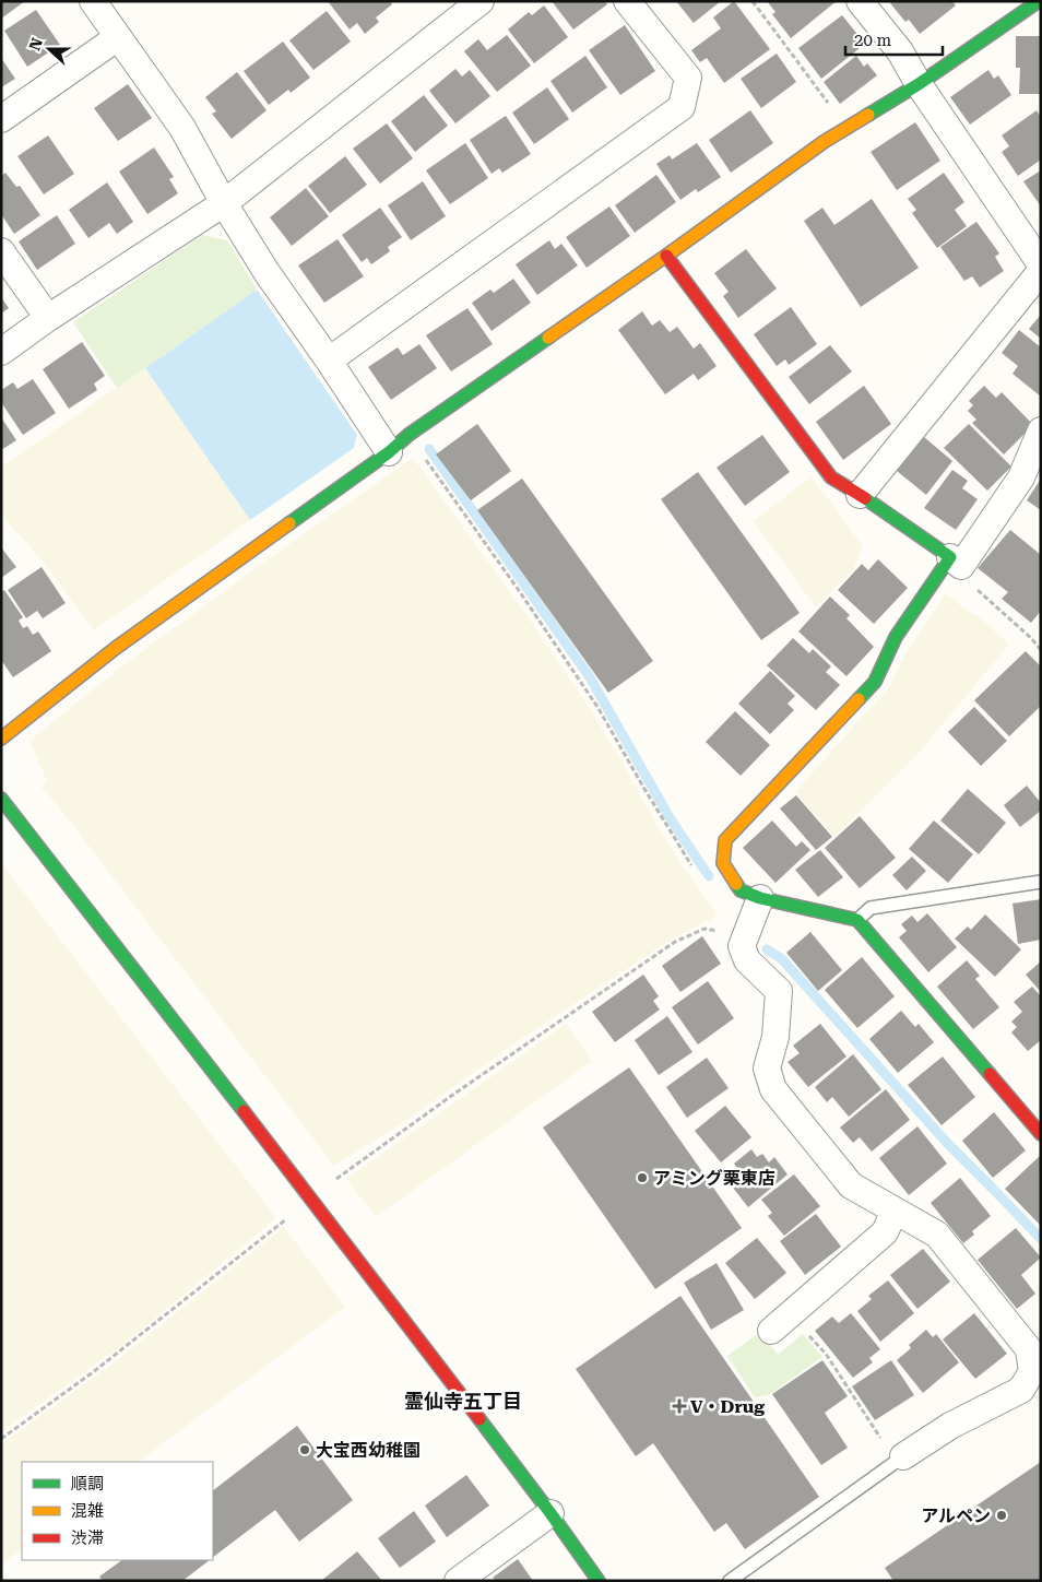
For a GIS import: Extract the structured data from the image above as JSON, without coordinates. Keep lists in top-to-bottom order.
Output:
{
  "districts": ["霊仙寺五丁目"],
  "places": {
    "other": ["アミング栗東店", "大宝西幼稚園", "アルペン"],
    "health": ["V・Drug"]
  },
  "legend": ["順調", "混雑", "渋滞"],
  "scale_bar": "20 m",
  "north": "left"
}
